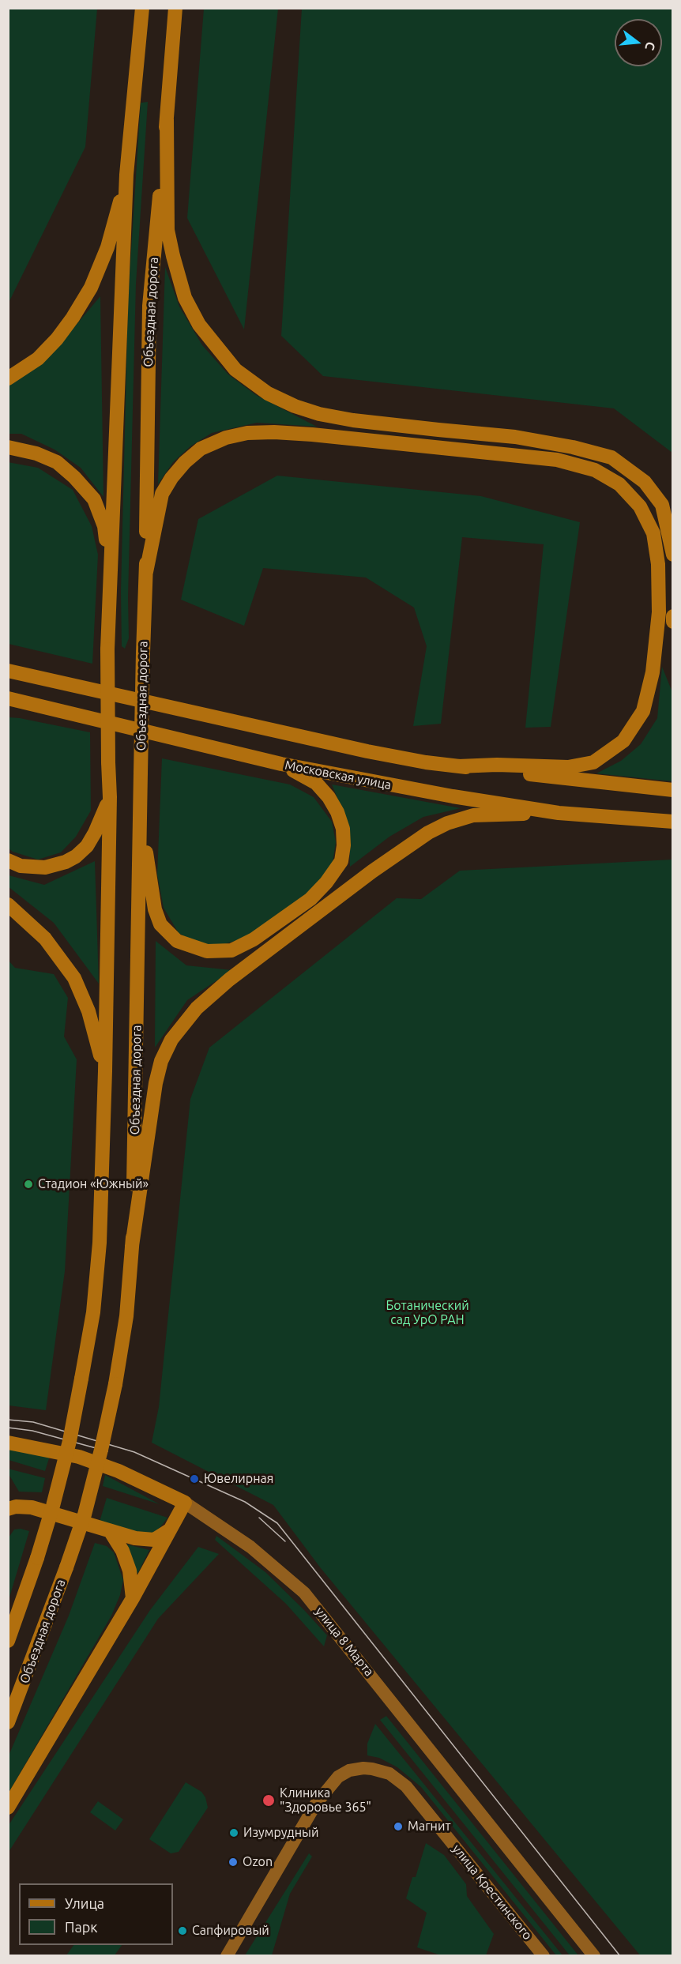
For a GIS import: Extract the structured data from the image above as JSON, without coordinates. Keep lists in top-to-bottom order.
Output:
{
  "streets": {
    "main road": [
      "Объездная дорога",
      "Московская улица",
      "улица 8 Марта",
      "улица Крестинского"
    ]
  },
  "parks": ["Ботанический сад УрО РАН"],
  "places": [
    "Стадион «Южный»",
    "Ювелирная",
    "Клиника \"Здоровье 365\"",
    "Магнит",
    "Изумрудный",
    "Ozon",
    "Сапфировый"
  ],
  "legend": ["Улица", "Парк"],
  "north": "right"
}
